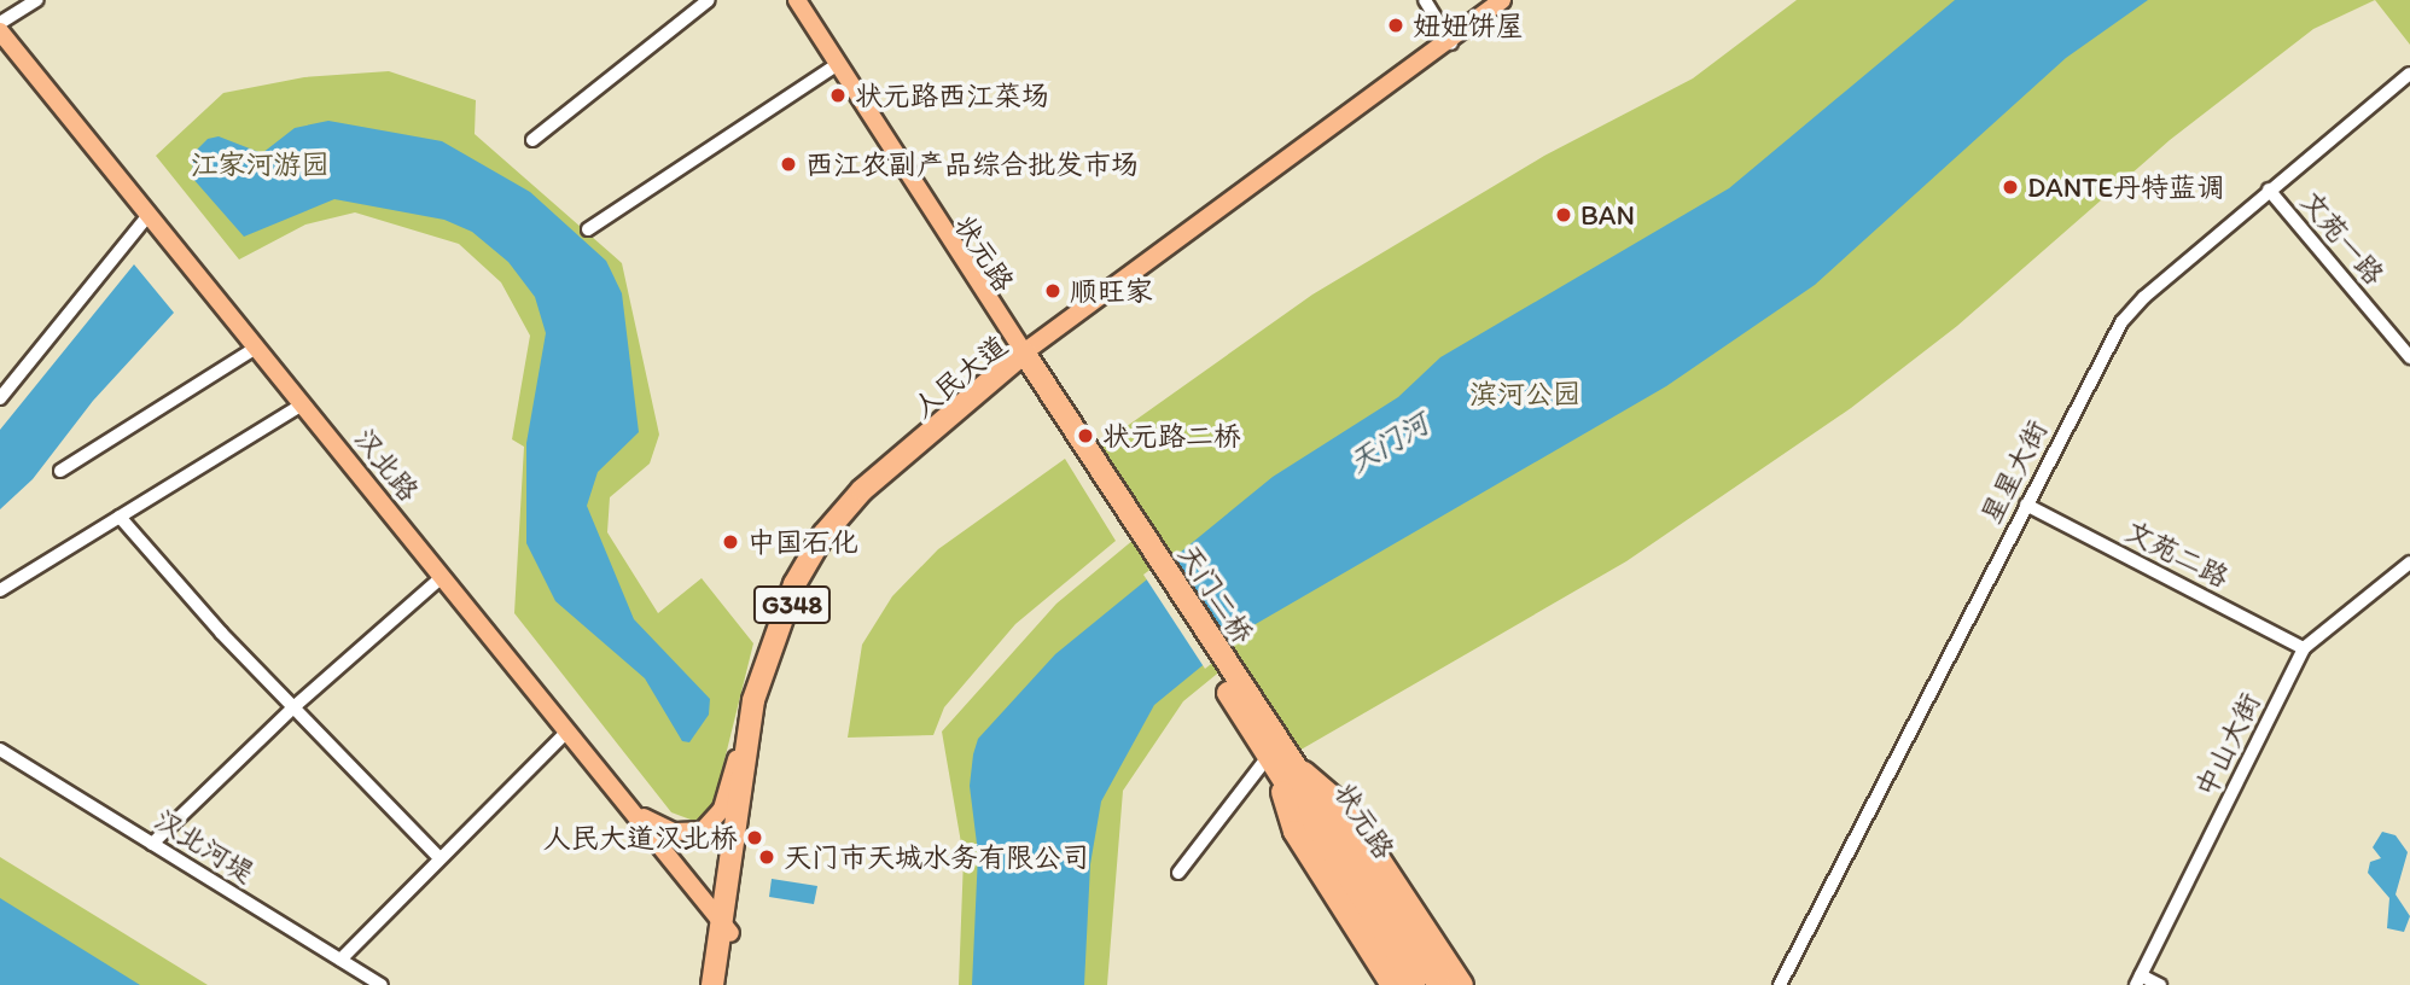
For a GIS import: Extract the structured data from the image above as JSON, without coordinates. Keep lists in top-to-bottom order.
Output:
{
  "streets": {
    "highway": [
      "状元路",
      "人民大道",
      "天门二桥",
      "G348"
    ],
    "main road": ["汉北路"],
    "street": [
      "文苑一路",
      "星星大街",
      "文苑二路",
      "中山大街",
      "汉北河堤"
    ]
  },
  "crossings": [
    ["文苑一路", "星星大街"],
    ["状元路", "人民大道"],
    ["状元路", "天门二桥"],
    ["人民大道", "汉北路"],
    ["星星大街", "文苑二路"],
    ["文苑二路", "中山大街"]
  ],
  "water": ["天门河"],
  "parks": ["江家河游园", "滨河公园"],
  "places": [
    "妞妞饼屋",
    "状元路西江菜场",
    "西江农副产品综合批发市场",
    "DANTE丹特蓝调",
    "BAN",
    "顺旺家",
    "状元路二桥",
    "中国石化",
    "人民大道汉北桥",
    "天门市天城水务有限公司"
  ]
}
